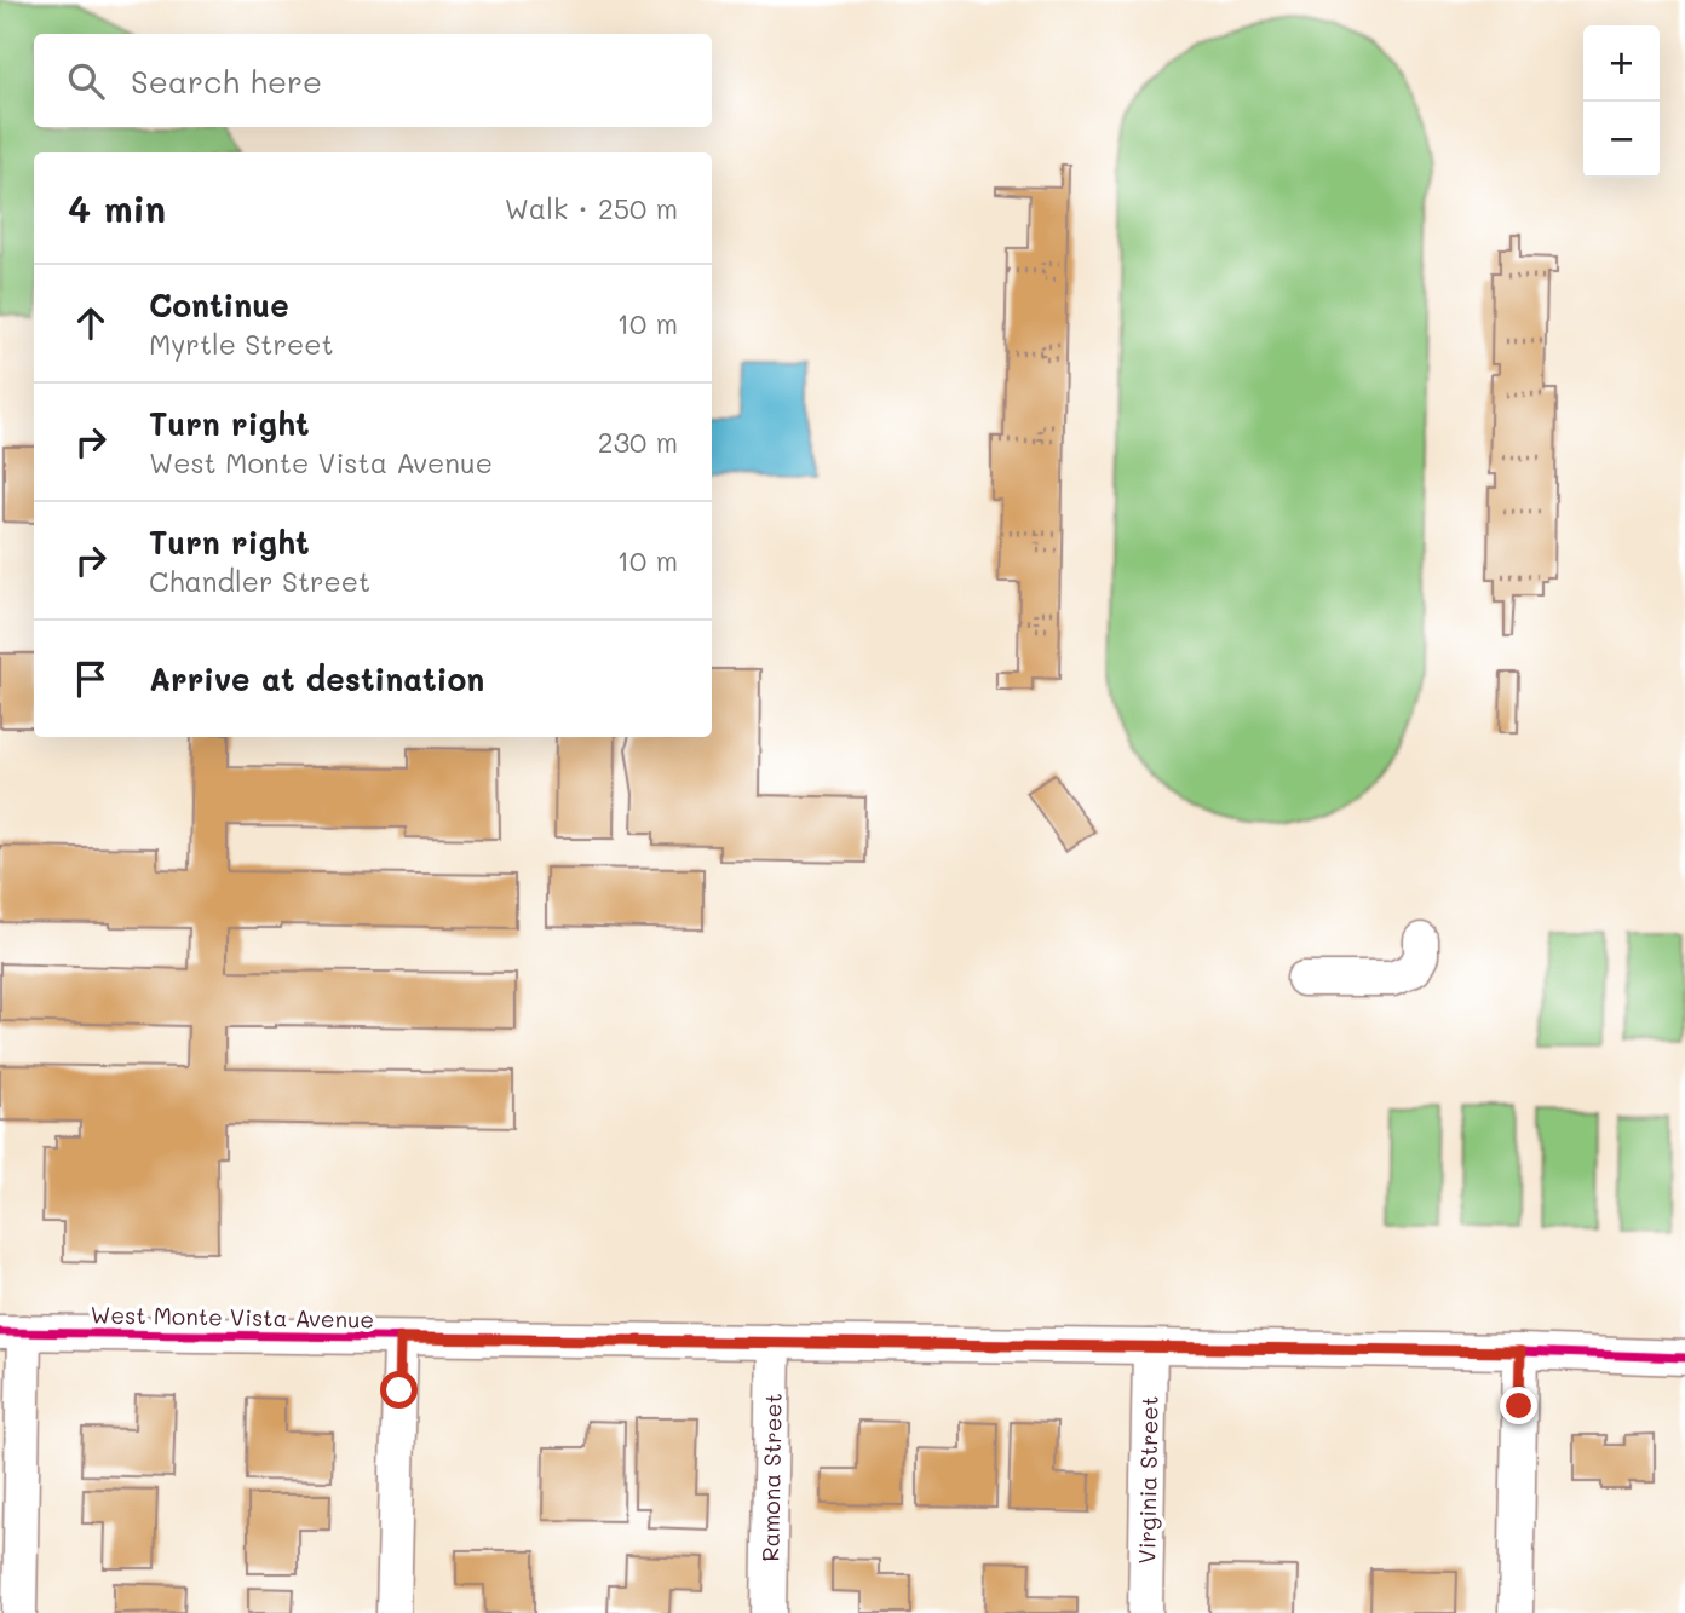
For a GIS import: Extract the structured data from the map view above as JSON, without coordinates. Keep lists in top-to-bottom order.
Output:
{
  "streets": {
    "street": ["West Monte Vista Avenue", "Ramona Street", "Virginia Street"]
  },
  "crossings": [
    ["West Monte Vista Avenue", "Ramona Street"],
    ["West Monte Vista Avenue", "Virginia Street"]
  ],
  "page": {
    "map_buttons": ["+", "−"],
    "search": "Search here",
    "heading": ["4 min", "Walk · 250 m"],
    "list": [
      ["Continue", "Myrtle Street", "10 m"],
      ["Turn right", "West Monte Vista Avenue", "230 m"],
      ["Turn right", "Chandler Street", "10 m"],
      "Arrive at destination"
    ]
  }
}
